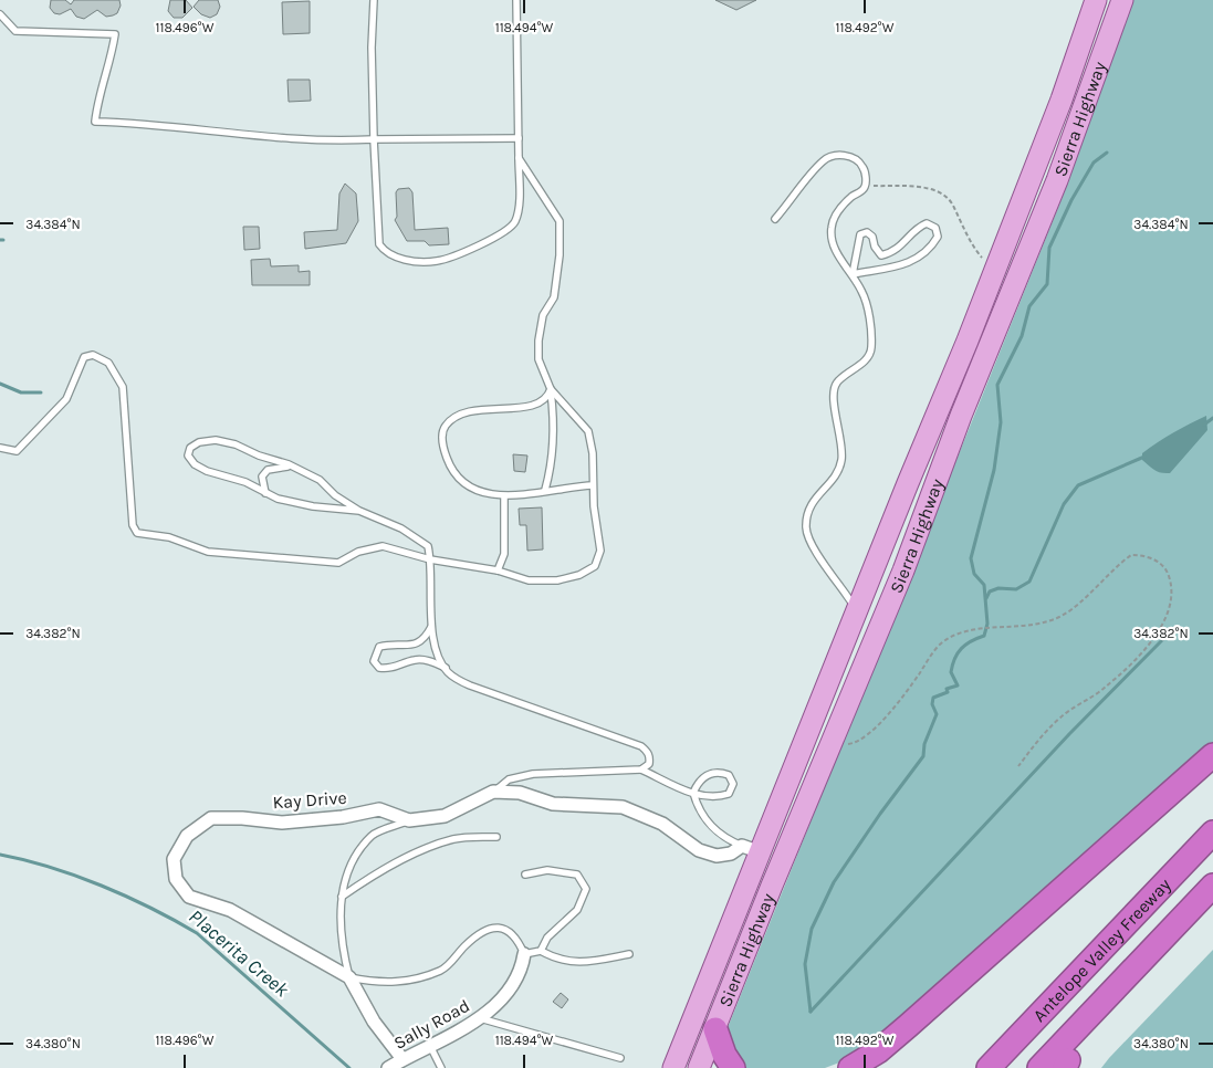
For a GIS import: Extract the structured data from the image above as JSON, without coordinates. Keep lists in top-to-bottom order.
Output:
{
  "streets": {
    "highway": ["Antelope Valley Freeway"],
    "main road": ["Sierra Highway"],
    "street": ["Kay Drive", "Sally Road"]
  },
  "crossings": [
    ["Sierra Highway", "Kay Drive"]
  ],
  "water": ["Placerita Creek"],
  "coordinates": [
    "118.496°W",
    "118.494°W",
    "118.492°W",
    "34.384°N",
    "34.382°N",
    "34.380°N"
  ]
}
